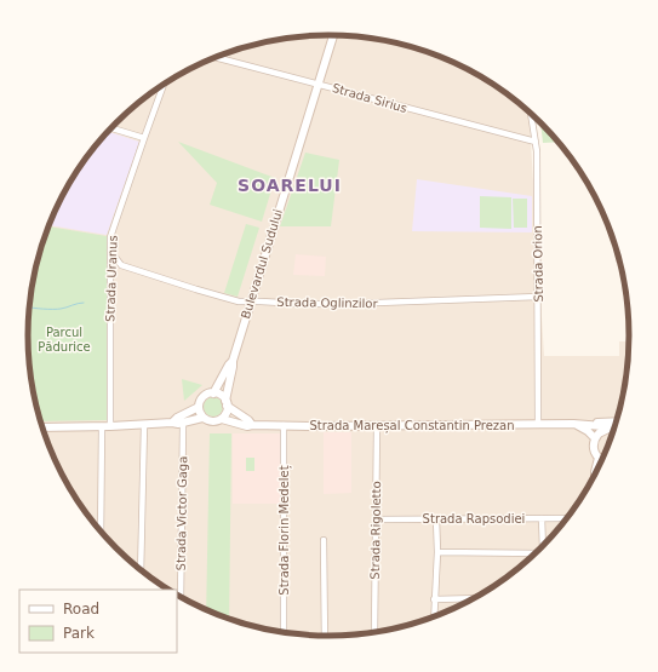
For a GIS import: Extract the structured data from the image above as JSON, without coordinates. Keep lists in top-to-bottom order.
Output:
{
  "streets": {
    "main road": ["Bulevardul Sudului", "Strada Mareșal Constantin Prezan"],
    "street": [
      "Strada Sirius",
      "Strada Orion",
      "Strada Uranus",
      "Strada Oglinzilor",
      "Strada Victor Gaga",
      "Strada Rapsodiei",
      "Strada Florin Medeleț",
      "Strada Rigoletto"
    ]
  },
  "crossings": [
    ["Strada Sirius", "Bulevardul Sudului"],
    ["Strada Sirius", "Strada Orion"],
    ["Bulevardul Sudului", "Strada Oglinzilor"],
    ["Bulevardul Sudului", "Strada Mareșal Constantin Prezan"],
    ["Strada Orion", "Strada Oglinzilor"],
    ["Strada Orion", "Strada Mareșal Constantin Prezan"],
    ["Strada Mareșal Constantin Prezan", "Strada Florin Medeleț"],
    ["Strada Mareșal Constantin Prezan", "Strada Rigoletto"],
    ["Strada Rapsodiei", "Strada Rigoletto"]
  ],
  "districts": ["SOARELUI"],
  "parks": ["Parcul Pădurice"],
  "legend": ["Road", "Park"]
}
